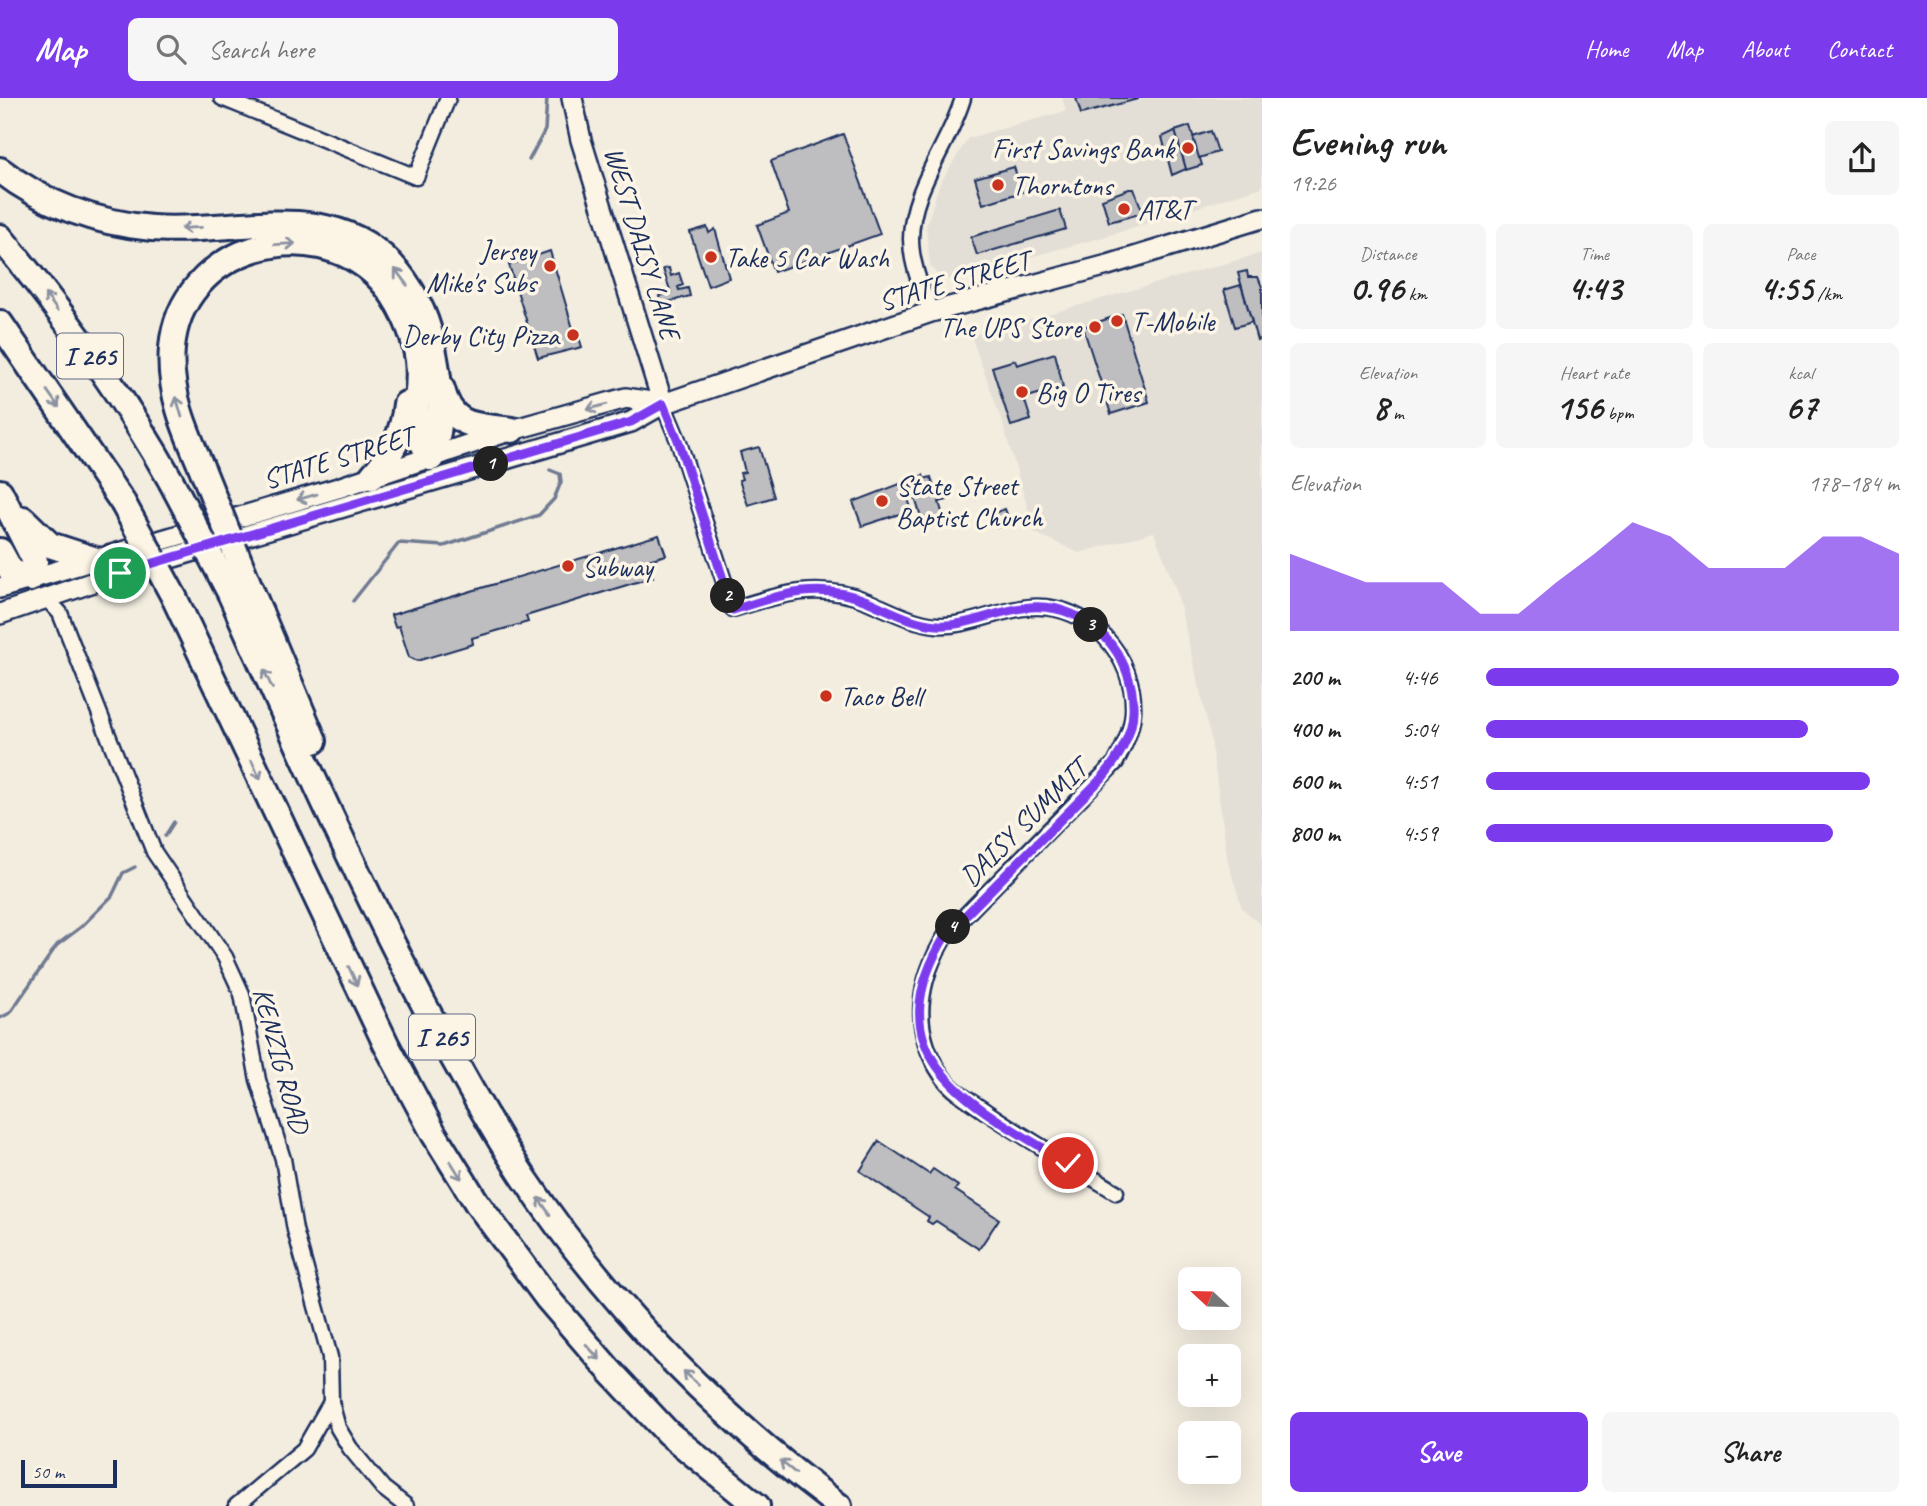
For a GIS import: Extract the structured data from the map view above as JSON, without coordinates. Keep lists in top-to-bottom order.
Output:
{
  "streets": {
    "highway": ["I 265"],
    "main road": ["WEST DAISY LANE", "STATE STREET"],
    "street": ["DAISY SUMMIT", "KENZIG ROAD"]
  },
  "crossings": [
    ["WEST DAISY LANE", "STATE STREET"],
    ["WEST DAISY LANE", "DAISY SUMMIT"],
    ["STATE STREET", "DAISY SUMMIT"],
    ["STATE STREET", "KENZIG ROAD"]
  ],
  "places": [
    "First Savings Bank",
    "Thorntons",
    "AT&T",
    "Take 5 Car Wash",
    "Jersey Mike's Subs",
    "T-Mobile",
    "The UPS Store",
    "Derby City Pizza",
    "Big O Tires",
    "State Street Baptist Church",
    "Subway",
    "Taco Bell"
  ],
  "scale_bar": "50 m",
  "north": "left",
  "page": {
    "header": "Map",
    "search": "Search here",
    "nav": [
      "Home",
      "Map",
      "About",
      "Contact"
    ],
    "heading": ["Evening run", "19:26"],
    "stats": [
      ["Distance", "0.96 km"],
      ["Time", "4:43"],
      ["Pace", "4:55 /km"],
      ["Elevation", "8 m"],
      ["Heart rate", "156 bpm"],
      ["kcal", "67"]
    ],
    "pins": [
      "1",
      "2",
      "3",
      "4"
    ],
    "chart": ["Elevation", "178–184 m"],
    "list": [
      {
        "name": "200 m",
        "note": "4:46"
      },
      {
        "name": "400 m",
        "note": "5:04"
      },
      {
        "name": "600 m",
        "note": "4:51"
      },
      {
        "name": "800 m",
        "note": "4:59"
      }
    ],
    "map_buttons": ["+", "−"],
    "buttons": ["Save", "Share"],
    "scale": "50 m"
  }
}
